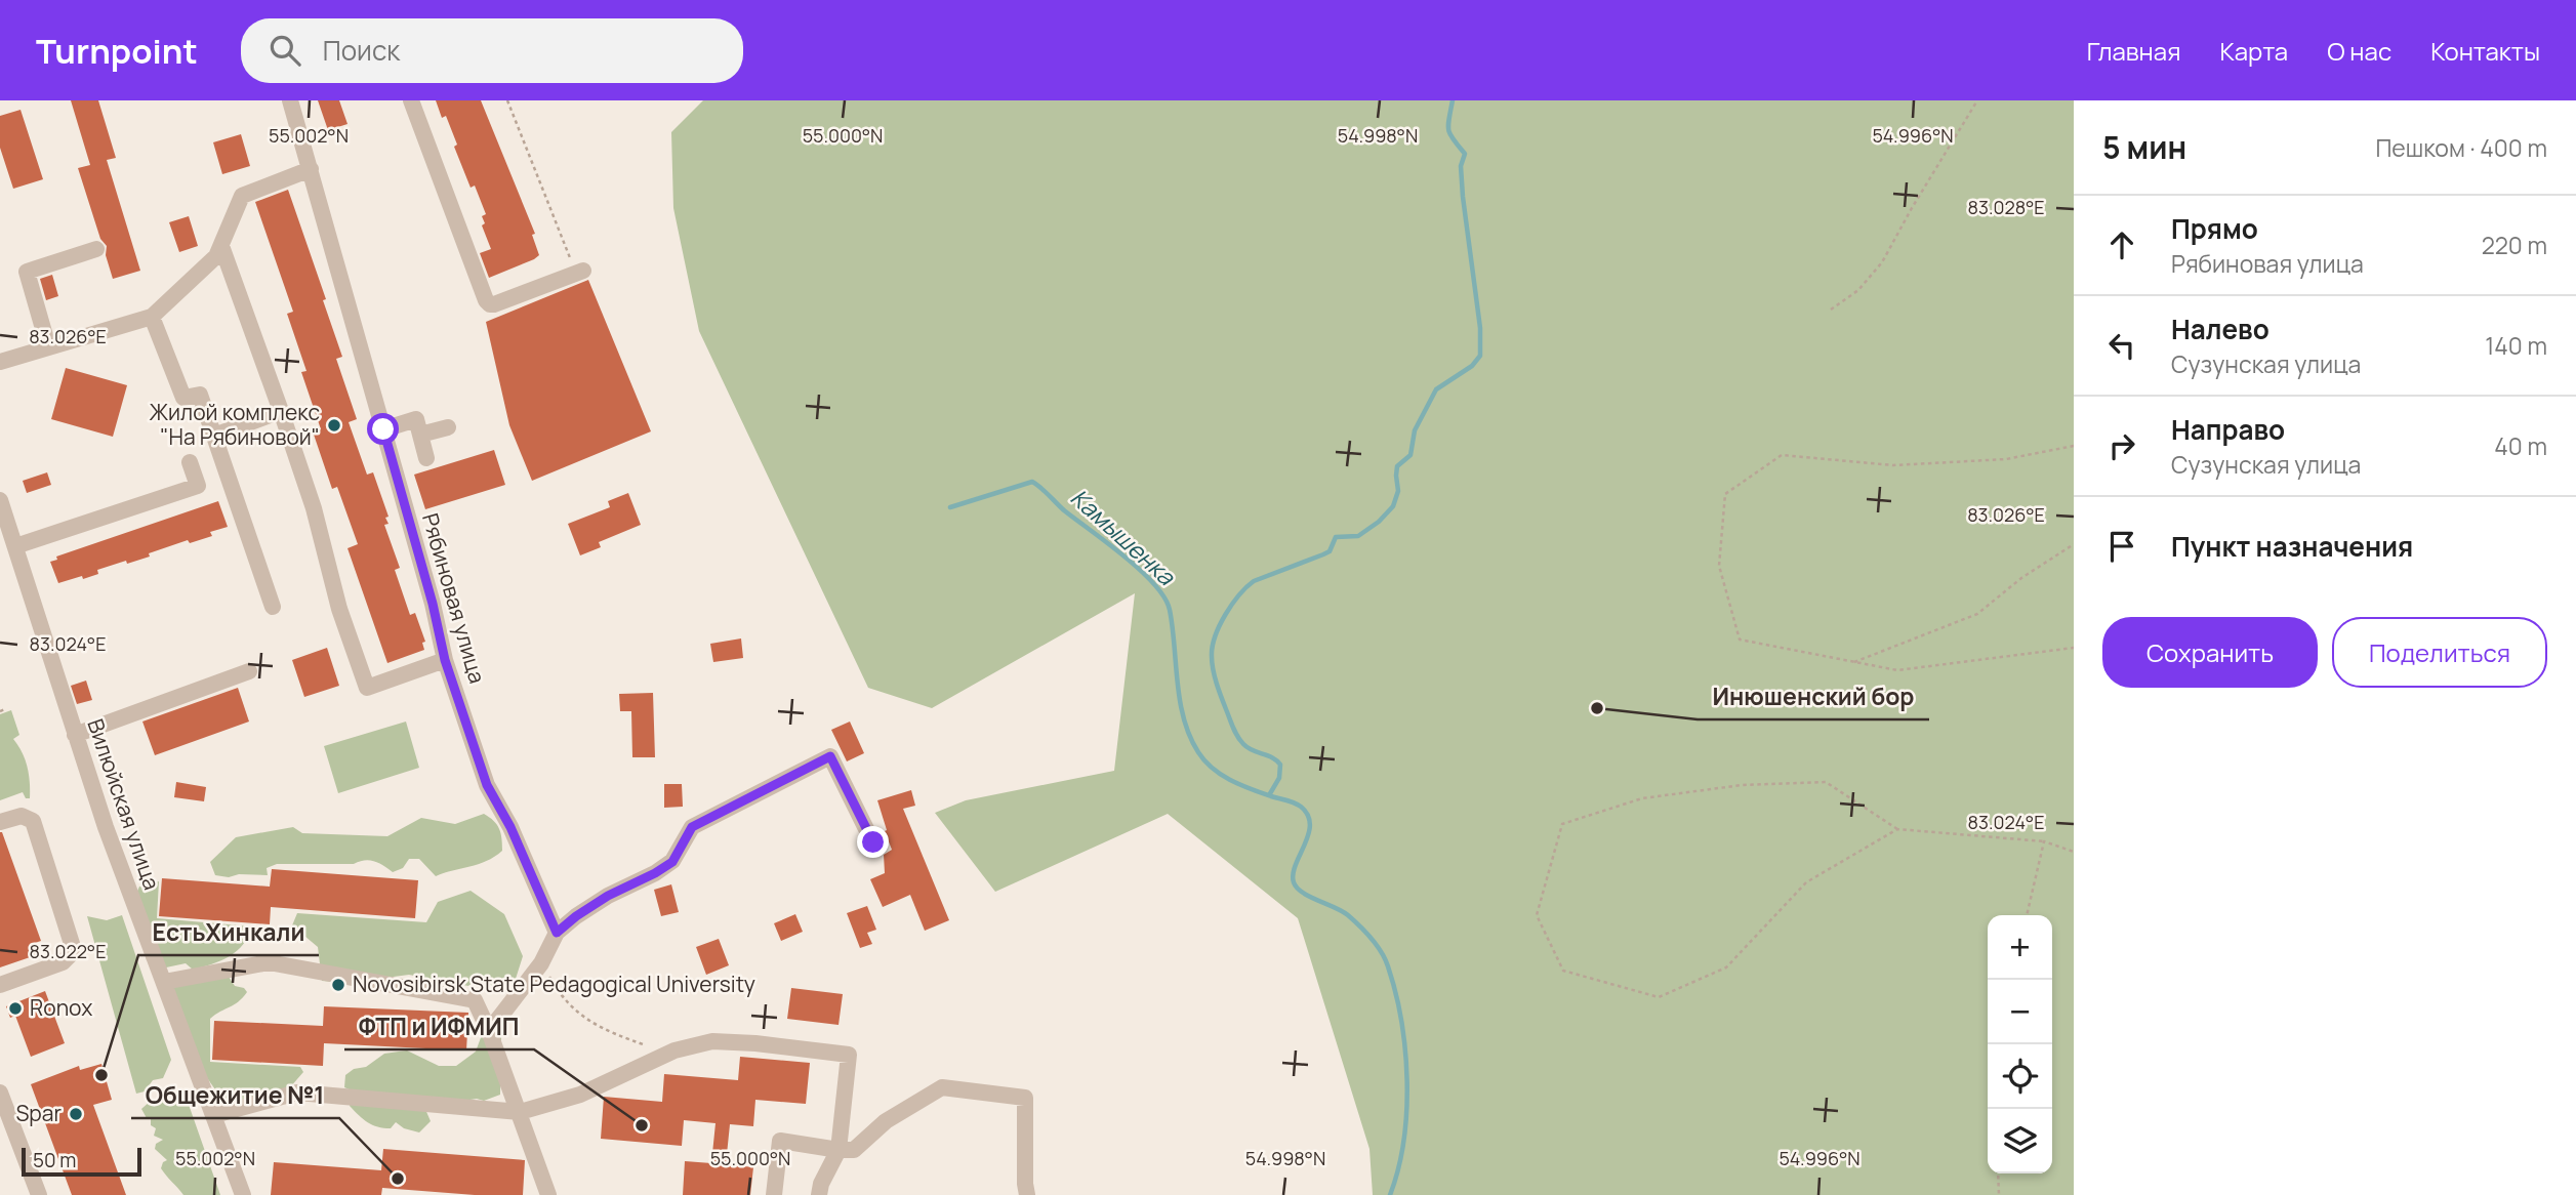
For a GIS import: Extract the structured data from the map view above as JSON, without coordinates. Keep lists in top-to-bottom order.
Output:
{
  "streets": {
    "street": ["Рябиновая улица", "Вилюйская улица"]
  },
  "water": ["Камышенка"],
  "places": [
    "Жилой комплекс \"На Рябиновой\"",
    "Инюшенский бор",
    "Novosibirsk State Pedagogical University",
    "Ronox",
    "ЕстьХинкали",
    "Spar",
    "ФТП и ИФМИП",
    "Общежитие №1"
  ],
  "scale_bar": "50 m",
  "page": {
    "header": "Turnpoint",
    "search": "Поиск",
    "nav": [
      "Главная",
      "Карта",
      "О нас",
      "Контакты"
    ],
    "heading": ["5 мин", "Пешком · 400 m"],
    "list": [
      ["Прямо", "Рябиновая улица", "220 m"],
      ["Налево", "Сузунская улица", "140 m"],
      ["Направо", "Сузунская улица", "40 m"],
      "Пункт назначения"
    ],
    "buttons": ["Сохранить", "Поделиться"],
    "map_buttons": ["+", "−"],
    "scale": "50 m"
  },
  "coordinates": [
    "55.002°N",
    "55.000°N",
    "54.998°N",
    "54.996°N",
    "83.028°E",
    "83.026°E",
    "83.024°E",
    "83.022°E"
  ]
}
